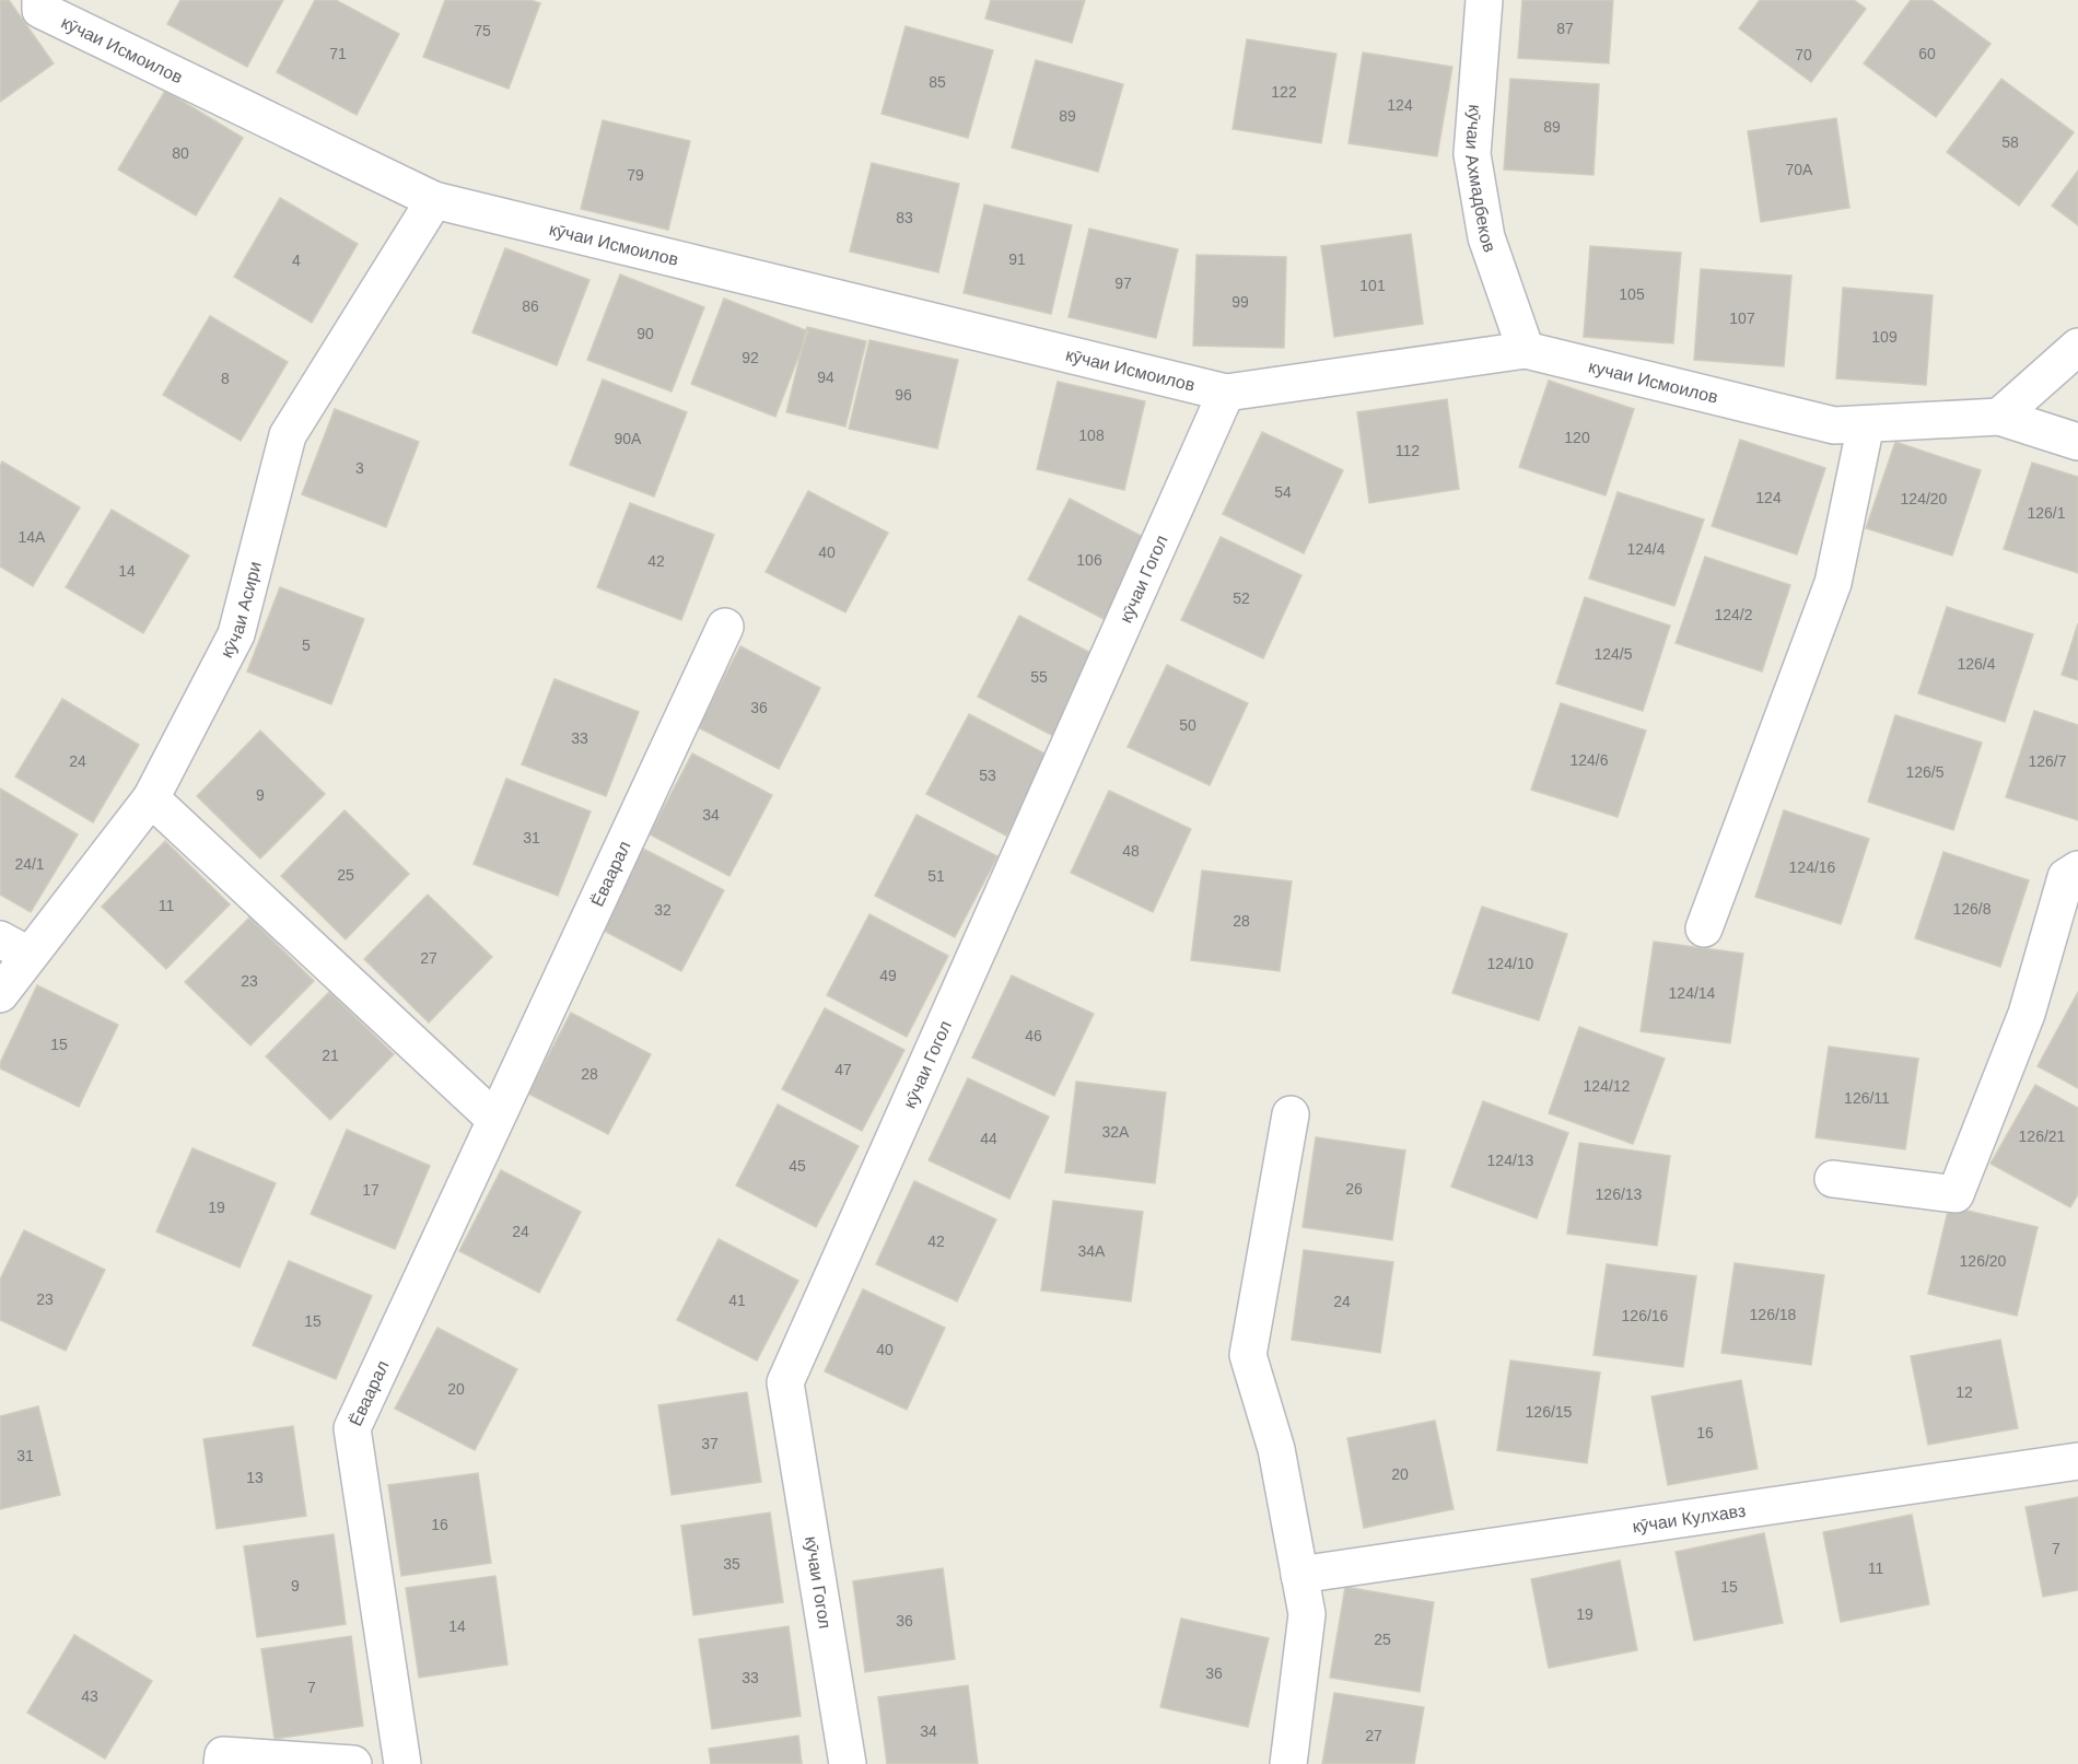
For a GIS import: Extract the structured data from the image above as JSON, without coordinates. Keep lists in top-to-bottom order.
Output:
{
  "streets": {
    "street": [
      "кӯчаи Исмоилов",
      "кӯчаи Ахмадбеков",
      "кучаи Исмоилов",
      "кӯчаи Гогол",
      "кӯчаи Асири",
      "Ёваарал",
      "кӯчаи Кулхавз"
    ]
  },
  "crossings": [
    ["кӯчаи Исмоилов", "кучаи Исмоилов"],
    ["кӯчаи Исмоилов", "кӯчаи Гогол"],
    ["кӯчаи Исмоилов", "кӯчаи Асири"],
    ["кӯчаи Ахмадбеков", "кучаи Исмоилов"],
    ["кучаи Исмоилов", "кӯчаи Гогол"]
  ],
  "house_numbers": [
    "87",
    "75",
    "71",
    "60",
    "70",
    "85",
    "122",
    "124",
    "89",
    "89",
    "58",
    "80",
    "70А",
    "79",
    "83",
    "91",
    "4",
    "97",
    "101",
    "105",
    "99",
    "86",
    "107",
    "90",
    "109",
    "92",
    "94",
    "8",
    "96",
    "108",
    "120",
    "90А",
    "112",
    "3",
    "54",
    "124",
    "124/20",
    "126/1",
    "14А",
    "124/4",
    "40",
    "106",
    "42",
    "14",
    "52",
    "124/2",
    "5",
    "124/5",
    "126/4",
    "55",
    "36",
    "50",
    "33",
    "124/6",
    "24",
    "126/7",
    "126/5",
    "53",
    "9",
    "34",
    "31",
    "48",
    "24/1",
    "124/16",
    "25",
    "51",
    "11",
    "126/8",
    "32",
    "28",
    "27",
    "124/10",
    "49",
    "23",
    "124/14",
    "46",
    "15",
    "21",
    "47",
    "28",
    "124/12",
    "126/11",
    "32А",
    "126/21",
    "44",
    "124/13",
    "45",
    "26",
    "17",
    "126/13",
    "19",
    "24",
    "42",
    "34А",
    "126/20",
    "23",
    "41",
    "24",
    "126/18",
    "126/16",
    "15",
    "40",
    "20",
    "12",
    "126/15",
    "16",
    "37",
    "31",
    "20",
    "13",
    "16",
    "7",
    "35",
    "11",
    "9",
    "15",
    "19",
    "36",
    "14",
    "25",
    "36",
    "33",
    "7",
    "43",
    "34",
    "27"
  ]
}
